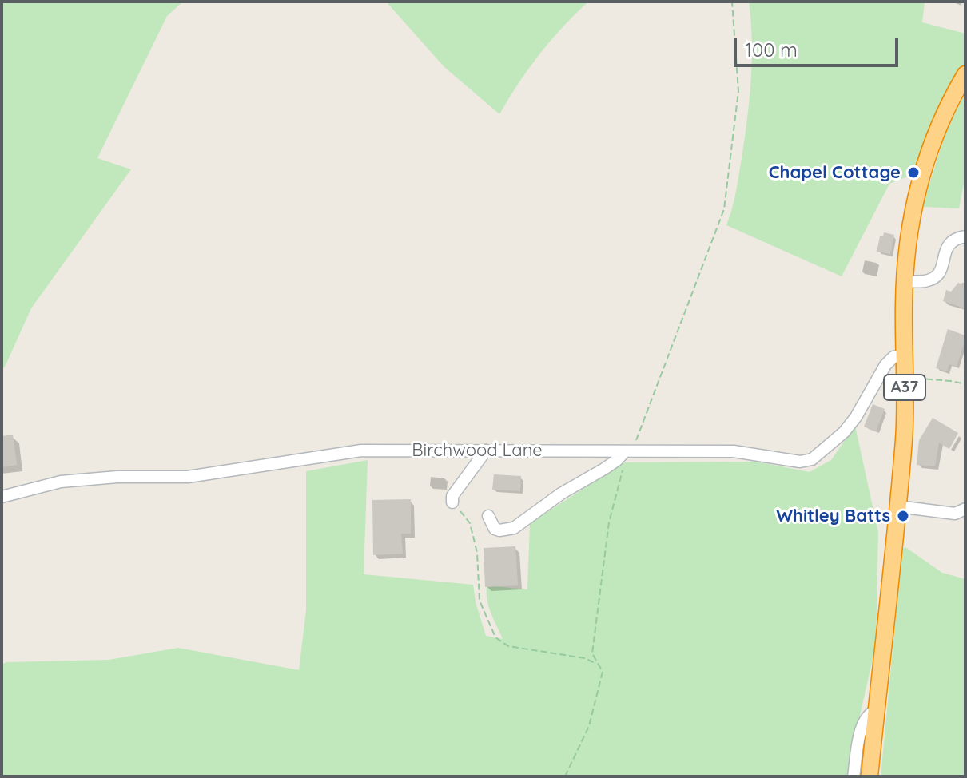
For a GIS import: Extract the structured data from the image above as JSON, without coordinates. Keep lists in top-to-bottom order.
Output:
{
  "streets": {
    "highway": ["A37"],
    "street": ["Birchwood Lane"]
  },
  "crossings": [
    ["A37", "Birchwood Lane"]
  ],
  "places": ["Chapel Cottage", "Whitley Batts"],
  "scale_bar": "100 m"
}
